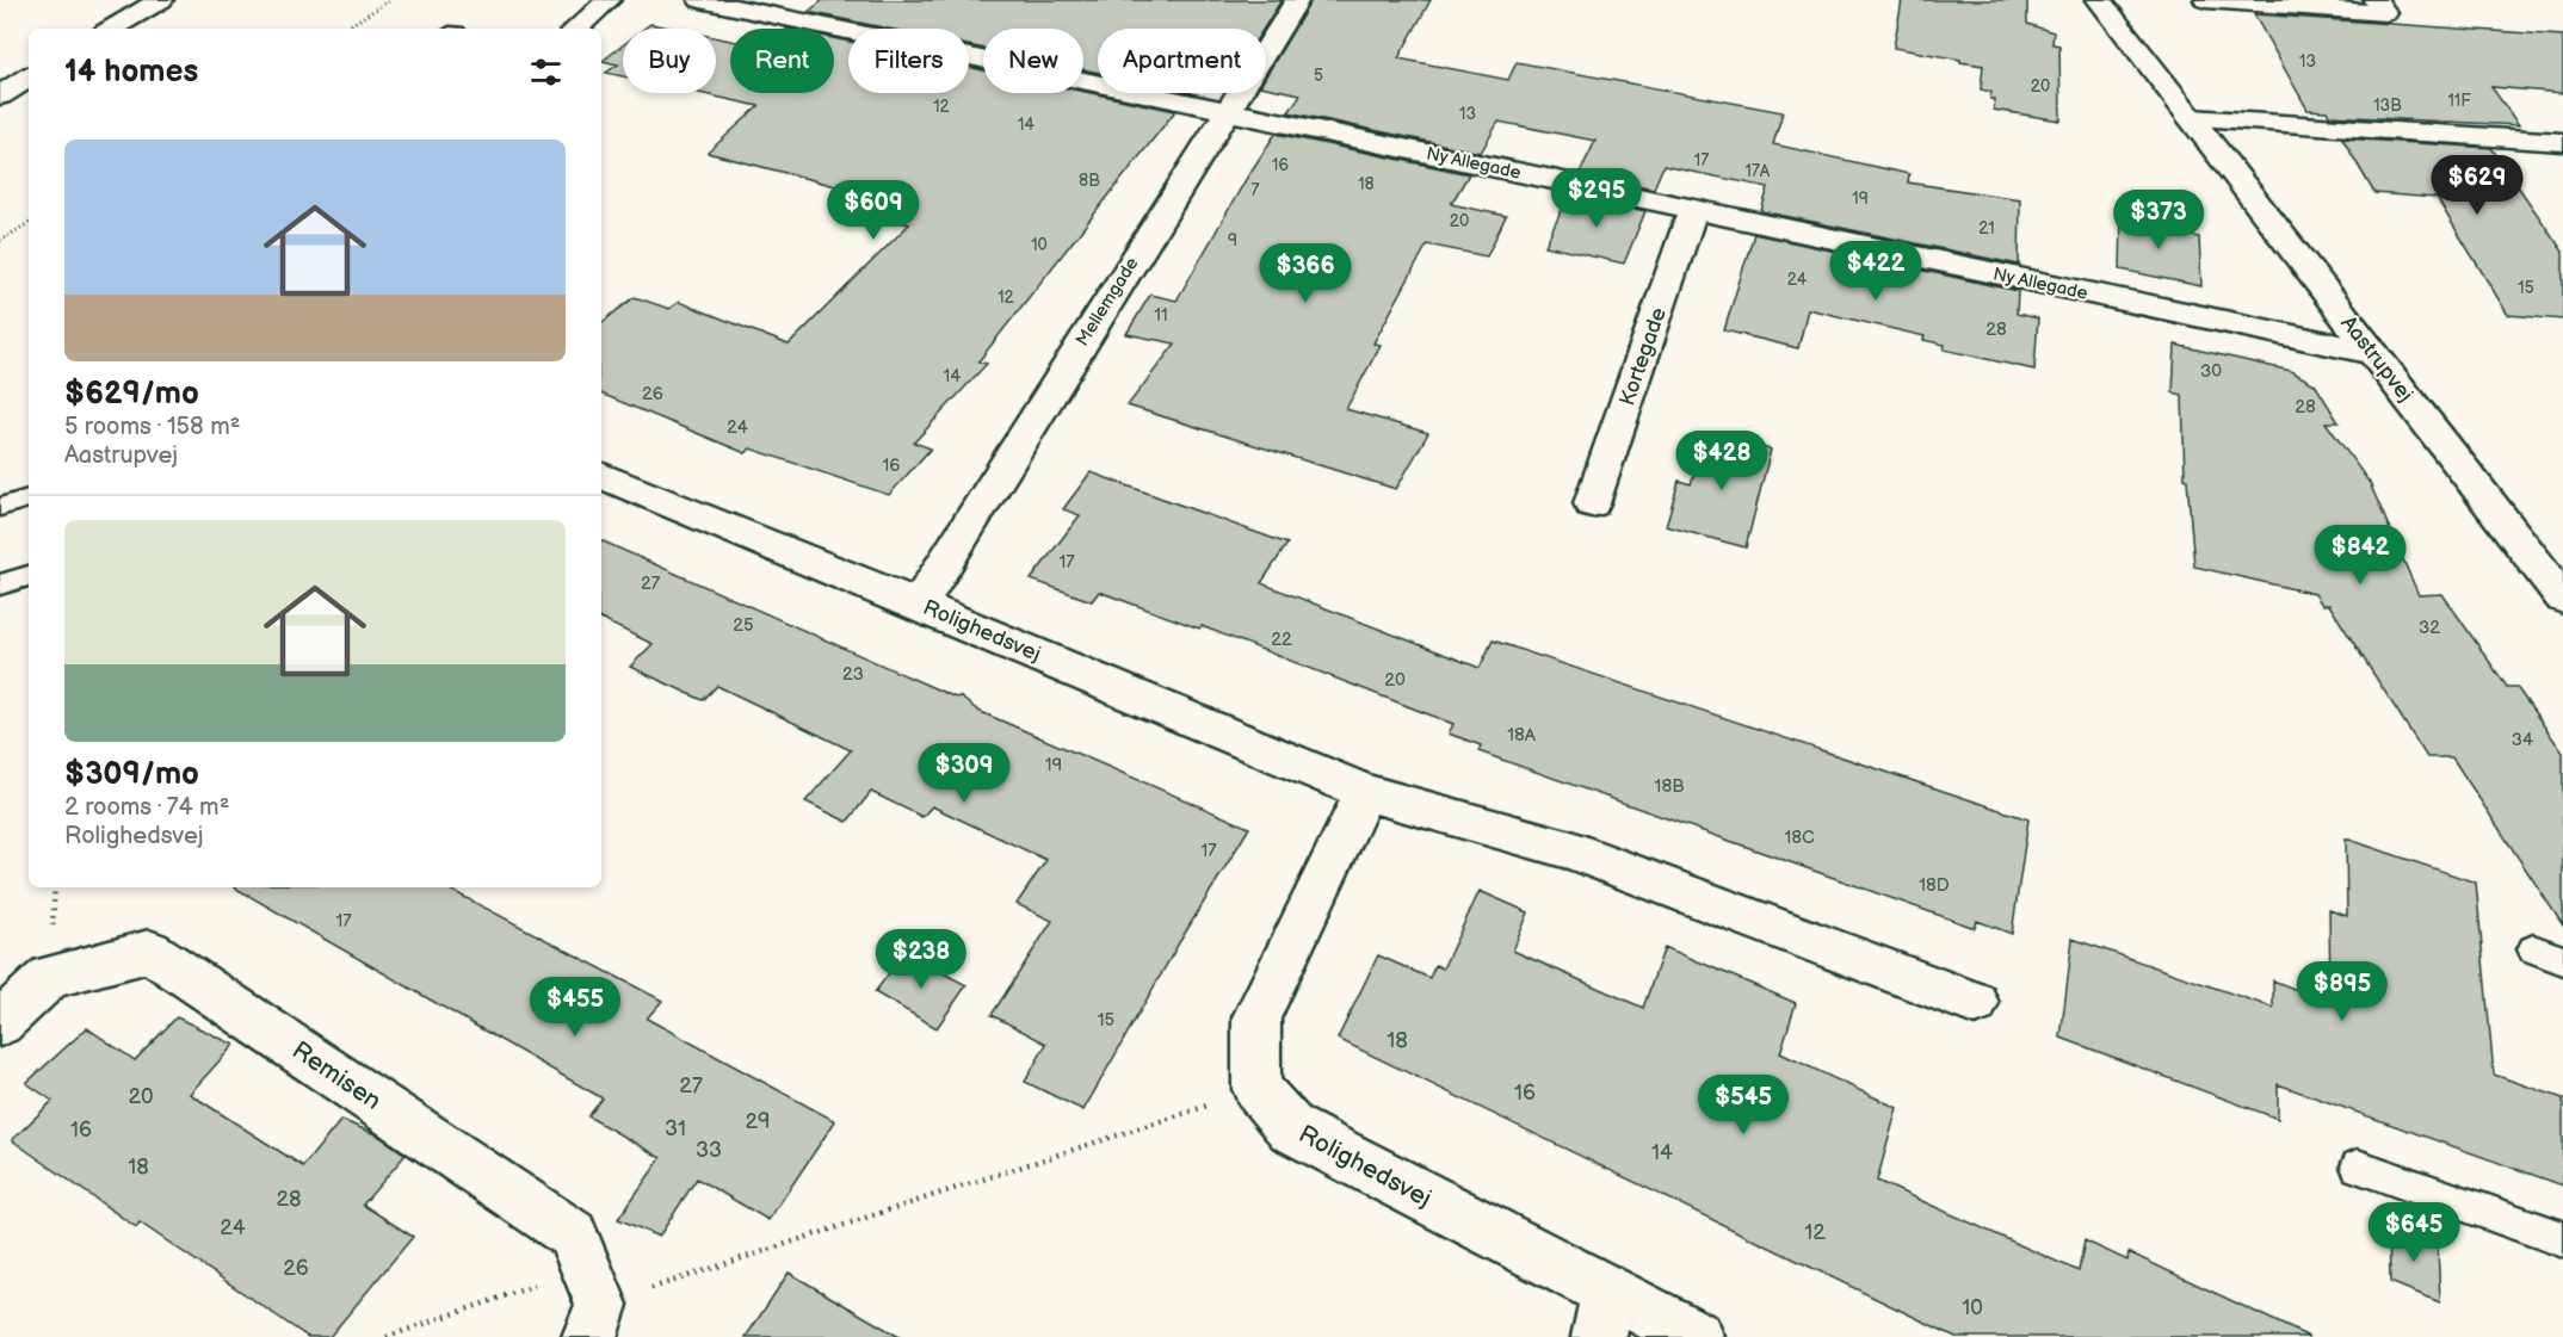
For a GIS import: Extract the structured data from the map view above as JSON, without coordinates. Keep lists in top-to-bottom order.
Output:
{
  "streets": {
    "street": [
      "Ny Allegade",
      "Mellemgade",
      "Kortegade",
      "Aastrupvej",
      "Rolighedsvej",
      "Remisen"
    ]
  },
  "crossings": [
    ["Ny Allegade", "Mellemgade"],
    ["Ny Allegade", "Kortegade"],
    ["Ny Allegade", "Aastrupvej"],
    ["Mellemgade", "Rolighedsvej"]
  ],
  "house_numbers": [
    "13",
    "5",
    "20",
    "11F",
    "13B",
    "12",
    "13",
    "14",
    "17",
    "16",
    "17A",
    "8B",
    "18",
    "7",
    "19",
    "20",
    "21",
    "9",
    "10",
    "24",
    "15",
    "12",
    "11",
    "28",
    "30",
    "14",
    "26",
    "28",
    "24",
    "16",
    "17",
    "27",
    "25",
    "32",
    "22",
    "23",
    "20",
    "18A",
    "34",
    "19",
    "18B",
    "18C",
    "17",
    "18D",
    "17",
    "15",
    "18",
    "27",
    "16",
    "20",
    "29",
    "31",
    "16",
    "33",
    "14",
    "18",
    "28",
    "24",
    "12",
    "26",
    "10"
  ],
  "page": {
    "chip": [
      "Buy",
      "Rent",
      "Filters",
      "New",
      "Apartment"
    ],
    "heading": "14 homes",
    "list": [
      {
        "name": "$629/mo",
        "note": "5 rooms · 158 m² · Aastrupvej"
      },
      {
        "name": "$309/mo",
        "note": "2 rooms · 74 m² · Rolighedsvej"
      }
    ],
    "price": [
      "$629",
      "$295",
      "$609",
      "$373",
      "$422",
      "$366",
      "$428",
      "$842",
      "$309",
      "$238",
      "$895",
      "$455",
      "$545",
      "$645"
    ]
  }
}
